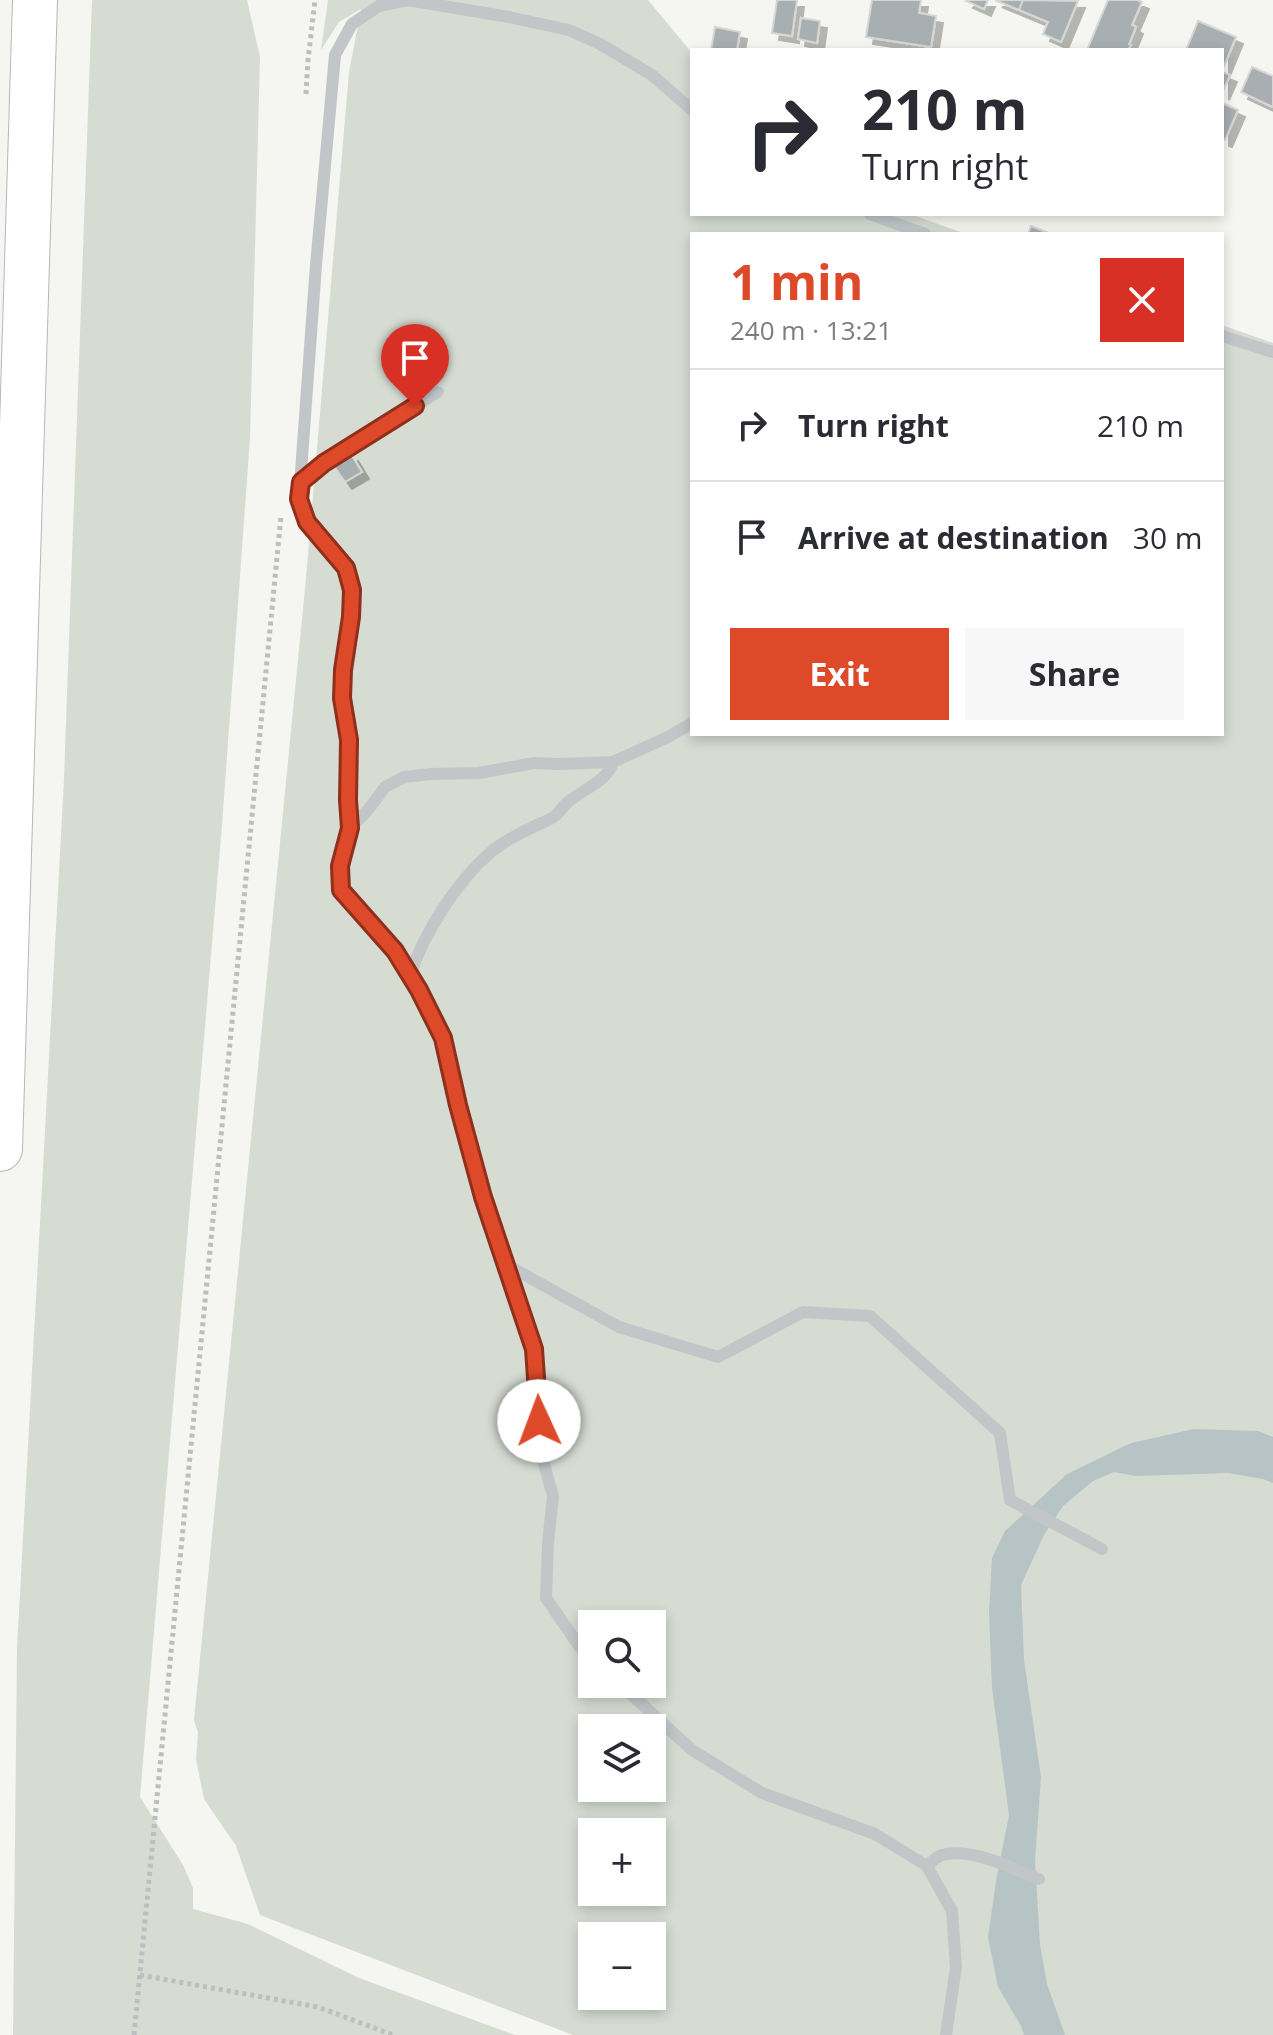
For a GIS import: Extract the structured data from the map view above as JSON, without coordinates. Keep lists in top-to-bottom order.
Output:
{
  "page": {
    "turn": ["210 m", "Turn right"],
    "heading": ["1 min", "240 m · 13:21"],
    "list": [
      {
        "name": "Turn right",
        "value": "210 m"
      },
      {
        "name": "Arrive at destination",
        "value": "30 m"
      }
    ],
    "buttons": ["Exit", "Share"],
    "map_buttons": ["+", "−"]
  }
}
